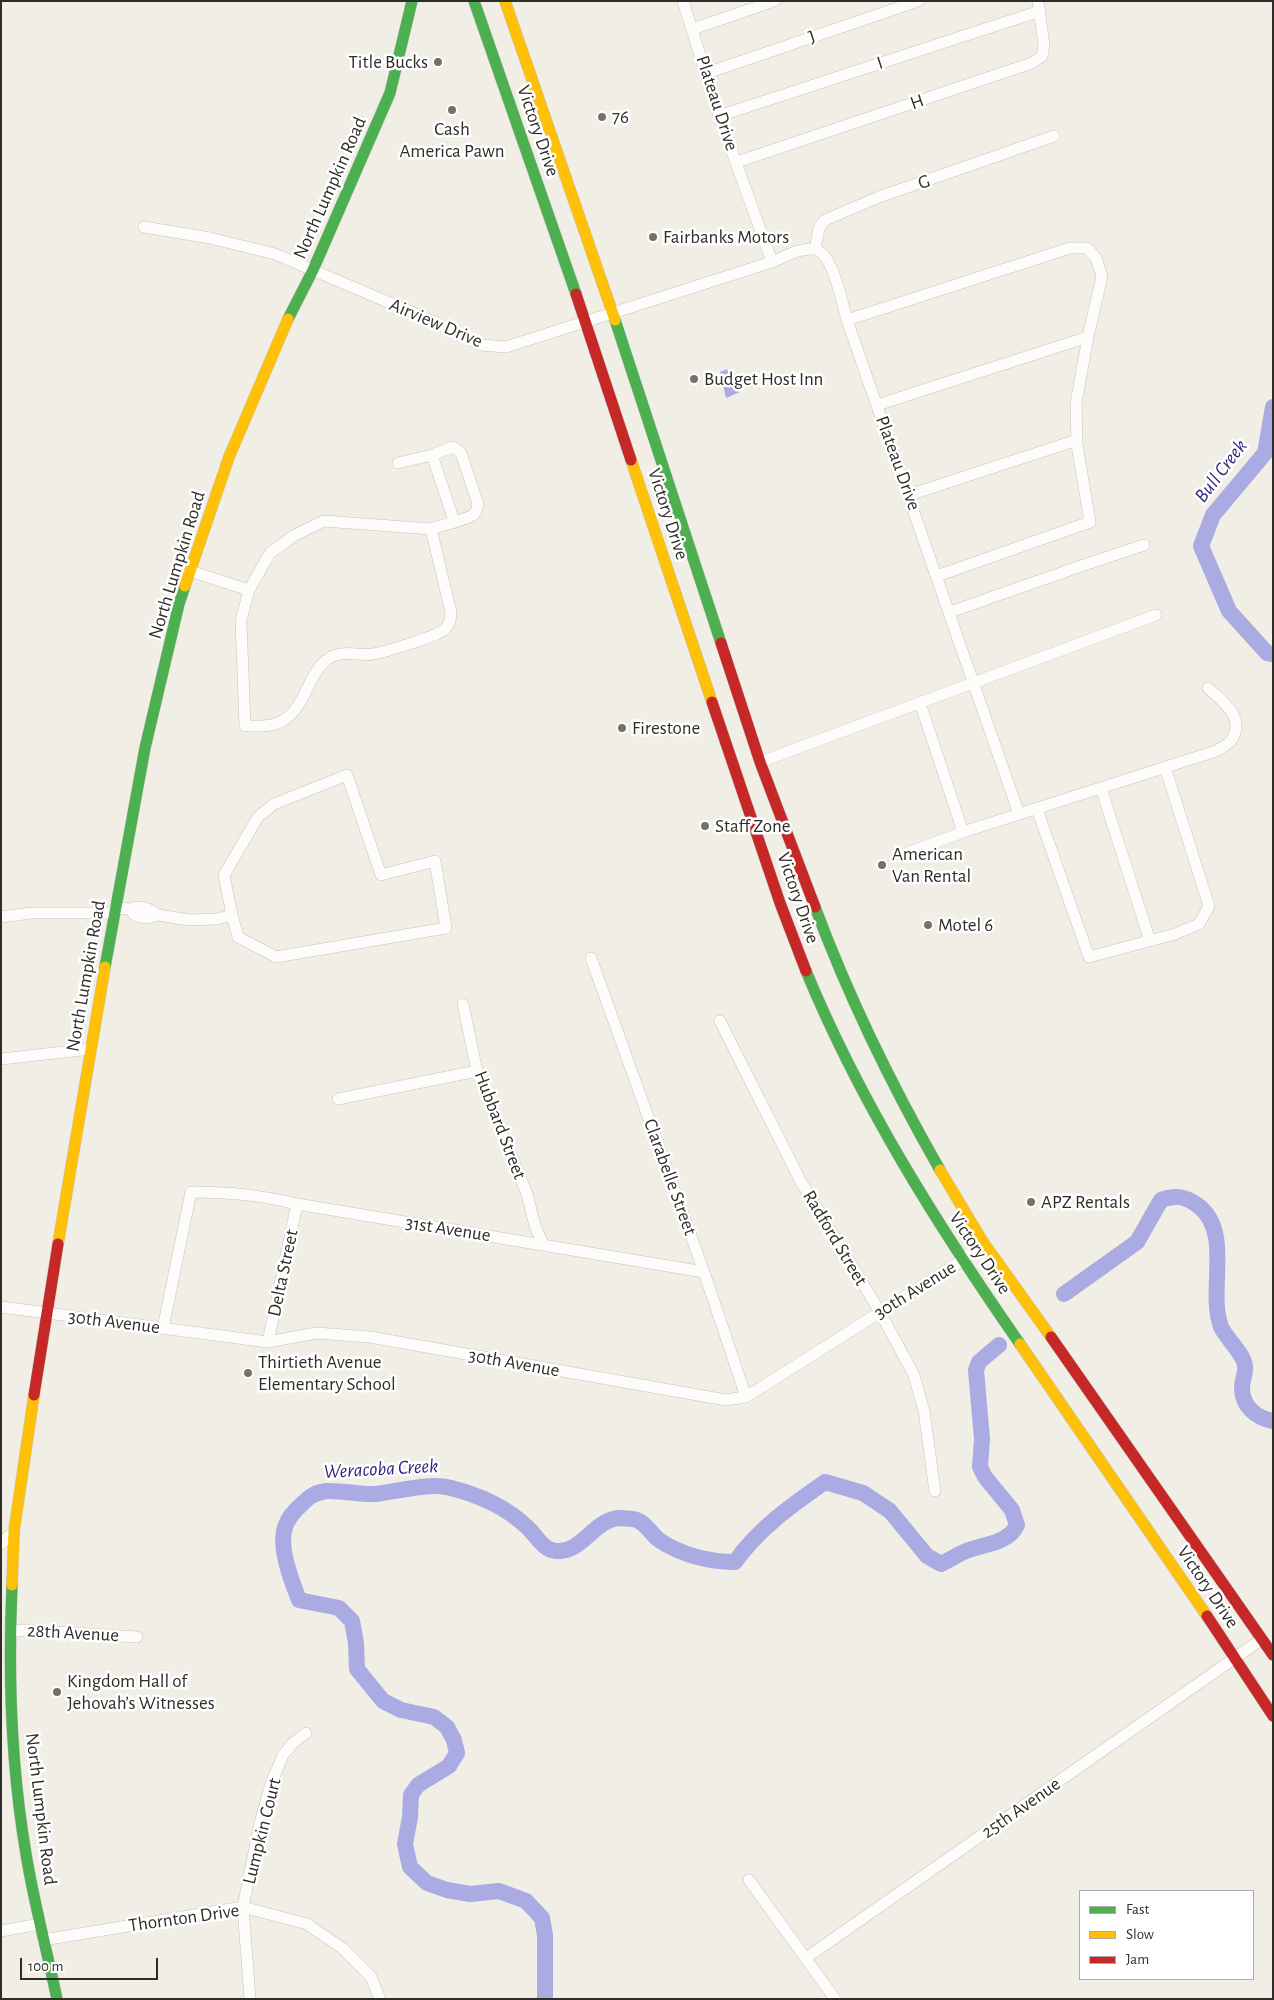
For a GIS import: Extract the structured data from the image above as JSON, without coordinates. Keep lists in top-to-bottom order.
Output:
{
  "streets": {
    "main road": ["Victory Drive", "North Lumpkin Road"],
    "street": [
      "J",
      "I",
      "H",
      "Plateau Drive",
      "G",
      "Airview Drive",
      "Hubbard Street",
      "Clarabelle Street",
      "31st Avenue",
      "Radford Street",
      "Delta Street",
      "30th Avenue",
      "28th Avenue",
      "25th Avenue",
      "Lumpkin Court",
      "Thornton Drive"
    ]
  },
  "crossings": [
    ["J", "Plateau Drive"],
    ["I", "H"],
    ["I", "Plateau Drive"],
    ["H", "Plateau Drive"],
    ["Plateau Drive", "G"],
    ["Plateau Drive", "Airview Drive"],
    ["Victory Drive", "Airview Drive"],
    ["Victory Drive", "30th Avenue"],
    ["Victory Drive", "25th Avenue"],
    ["G", "Airview Drive"],
    ["North Lumpkin Road", "Airview Drive"],
    ["North Lumpkin Road", "30th Avenue"],
    ["North Lumpkin Road", "28th Avenue"],
    ["North Lumpkin Road", "Thornton Drive"],
    ["Hubbard Street", "31st Avenue"],
    ["Clarabelle Street", "31st Avenue"],
    ["Clarabelle Street", "30th Avenue"],
    ["31st Avenue", "Delta Street"],
    ["31st Avenue", "30th Avenue"],
    ["Radford Street", "30th Avenue"],
    ["Delta Street", "30th Avenue"],
    ["Lumpkin Court", "Thornton Drive"]
  ],
  "water": ["Bull Creek", "Weracoba Creek"],
  "places": [
    "Title Bucks",
    "Cash America Pawn",
    "76",
    "Fairbanks Motors",
    "Budget Host Inn",
    "Firestone",
    "Staff Zone",
    "American Van Rental",
    "Motel 6",
    "APZ Rentals",
    "Thirtieth Avenue Elementary School",
    "Kingdom Hall of Jehovah’s Witnesses"
  ],
  "legend": ["Fast", "Slow", "Jam"],
  "scale_bar": "100 m"
}
